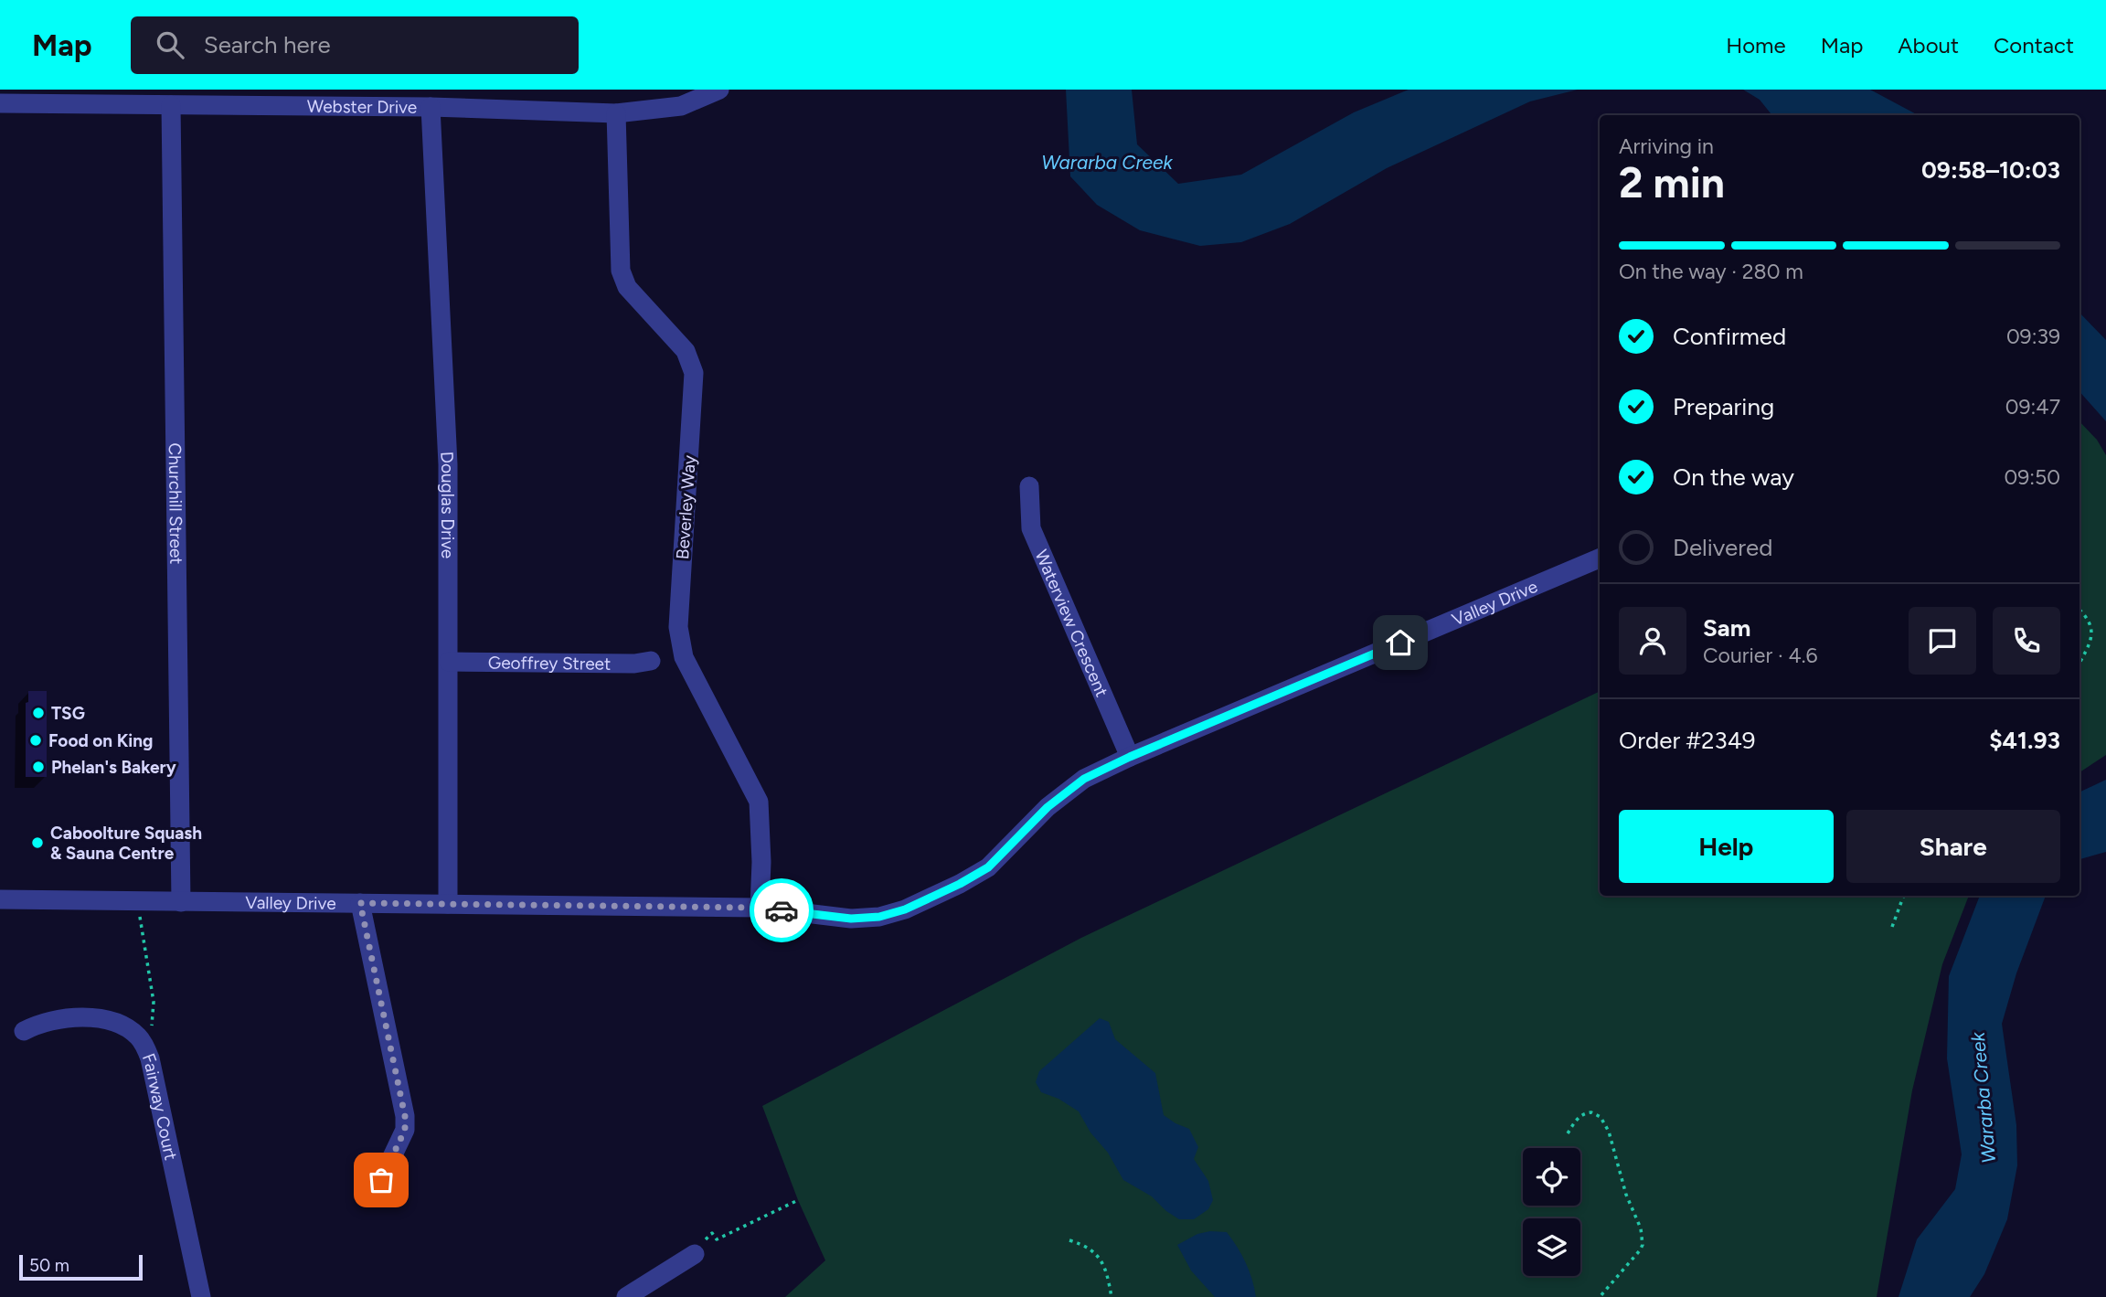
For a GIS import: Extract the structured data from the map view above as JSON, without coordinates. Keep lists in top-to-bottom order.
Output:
{
  "streets": {
    "street": [
      "Webster Drive",
      "Churchill Street",
      "Douglas Drive",
      "Beverley Way",
      "Valley Drive",
      "Waterview Crescent",
      "Geoffrey Street",
      "Fairway Court"
    ]
  },
  "crossings": [
    ["Webster Drive", "Churchill Street"],
    ["Webster Drive", "Douglas Drive"],
    ["Webster Drive", "Beverley Way"],
    ["Churchill Street", "Valley Drive"],
    ["Douglas Drive", "Valley Drive"],
    ["Douglas Drive", "Geoffrey Street"],
    ["Beverley Way", "Valley Drive"],
    ["Valley Drive", "Waterview Crescent"]
  ],
  "water": ["Wararba Creek"],
  "places": [
    "TSG",
    "Food on King",
    "Phelan's Bakery",
    "Caboolture Squash & Sauna Centre"
  ],
  "scale_bar": "50 m",
  "page": {
    "header": "Map",
    "search": "Search here",
    "nav": [
      "Home",
      "Map",
      "About",
      "Contact"
    ],
    "heading": ["2 min", "Arriving in", "09:58–10:03"],
    "panel": [
      "Sam",
      "Courier · 4.6",
      "Order #2349",
      "$41.93"
    ],
    "bar": "On the way · 280 m",
    "list": [
      ["Confirmed", "09:39"],
      ["Preparing", "09:47"],
      ["On the way", "09:50"],
      "Delivered"
    ],
    "buttons": ["Help", "Share"],
    "scale": "50 m"
  }
}
